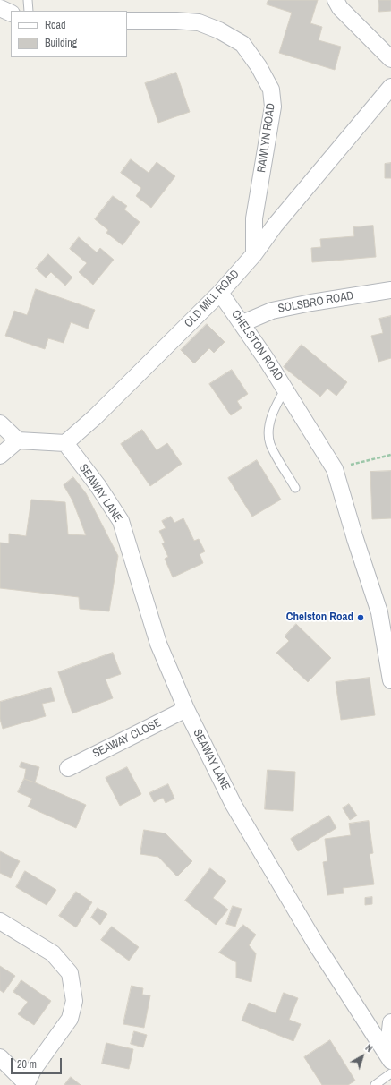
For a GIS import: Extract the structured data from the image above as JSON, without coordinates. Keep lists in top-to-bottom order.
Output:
{
  "streets": {
    "street": [
      "RAWLYN ROAD",
      "OLD MILL ROAD",
      "SOLSBRO ROAD",
      "CHELSTON ROAD",
      "SEAWAY LANE",
      "SEAWAY CLOSE"
    ]
  },
  "crossings": [
    ["RAWLYN ROAD", "OLD MILL ROAD"],
    ["OLD MILL ROAD", "CHELSTON ROAD"],
    ["OLD MILL ROAD", "SEAWAY LANE"],
    ["SOLSBRO ROAD", "CHELSTON ROAD"],
    ["SEAWAY LANE", "SEAWAY CLOSE"]
  ],
  "places": ["Chelston Road"],
  "legend": ["Road", "Building"],
  "scale_bar": "20 m",
  "north": "top right"
}
